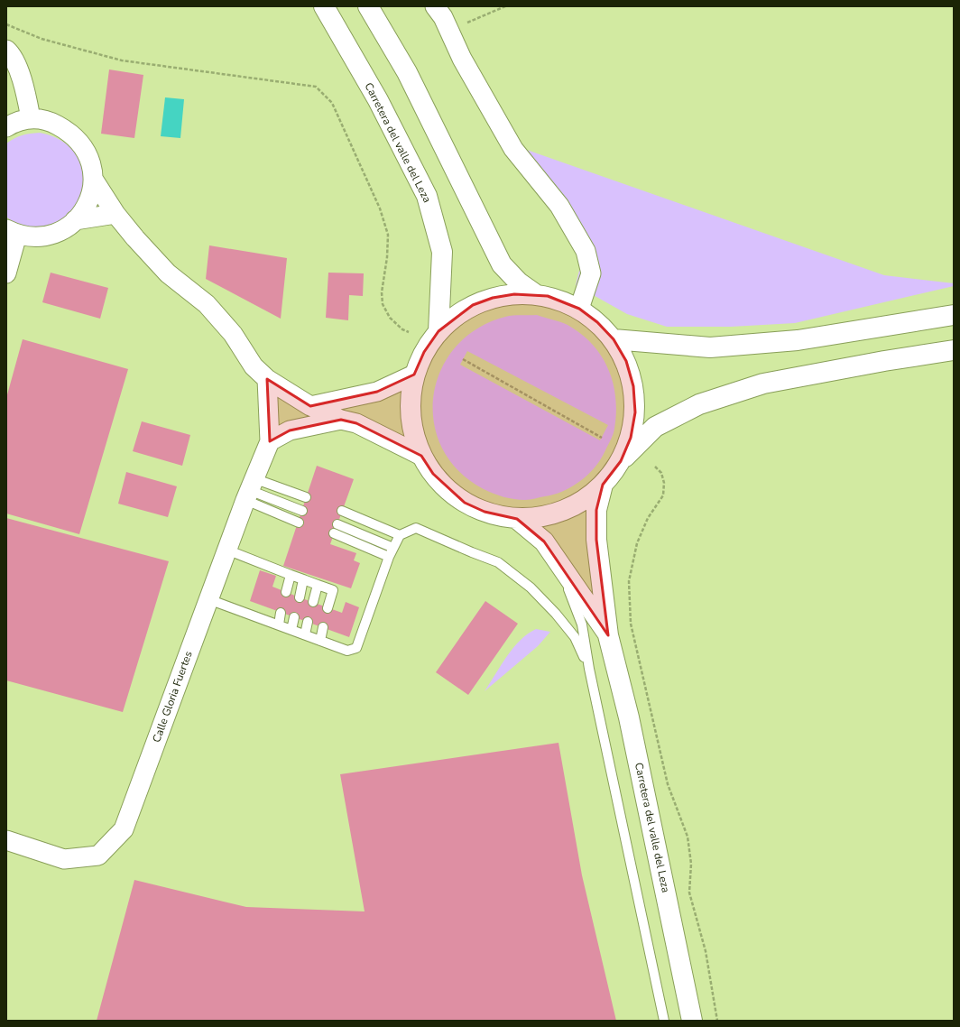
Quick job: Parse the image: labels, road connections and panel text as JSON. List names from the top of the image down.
{
  "streets": {
    "main road": ["Carretera del valle del Leza"],
    "street": ["Calle Gloria Fuertes"]
  }
}
